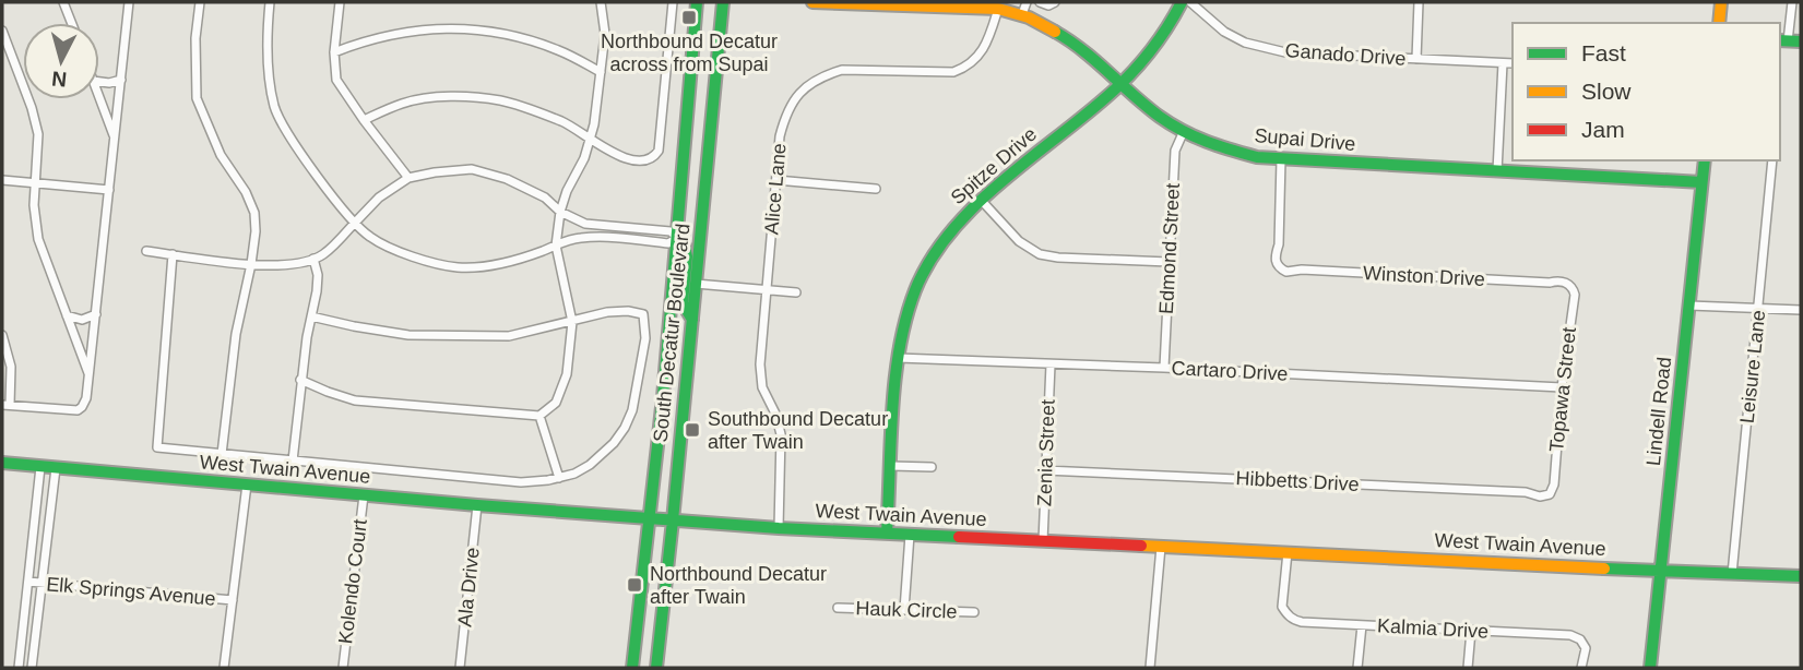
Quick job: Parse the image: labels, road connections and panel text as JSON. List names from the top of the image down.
{
  "streets": {
    "street": [
      "Ganado Drive",
      "Supai Drive",
      "Spitze Drive",
      "Alice Lane",
      "Edmond Street",
      "Winston Drive",
      "South Decatur Boulevard",
      "Leisure Lane",
      "Cartaro Drive",
      "Topawa Street",
      "Lindell Road",
      "Zenia Street",
      "West Twain Avenue",
      "Hibbetts Drive",
      "Kolendo Court",
      "Ala Drive",
      "Elk Springs Avenue",
      "Hauk Circle",
      "Kalmia Drive"
    ]
  },
  "crossings": [
    ["Supai Drive", "Spitze Drive"],
    ["Supai Drive", "Alice Lane"],
    ["Supai Drive", "Edmond Street"],
    ["Supai Drive", "Winston Drive"],
    ["Supai Drive", "Lindell Road"],
    ["Spitze Drive", "Cartaro Drive"],
    ["Spitze Drive", "West Twain Avenue"],
    ["Alice Lane", "West Twain Avenue"],
    ["Edmond Street", "Cartaro Drive"],
    ["Winston Drive", "Topawa Street"],
    ["South Decatur Boulevard", "West Twain Avenue"],
    ["Leisure Lane", "West Twain Avenue"],
    ["Cartaro Drive", "Topawa Street"],
    ["Cartaro Drive", "Zenia Street"],
    ["Topawa Street", "Hibbetts Drive"],
    ["Lindell Road", "West Twain Avenue"],
    ["Zenia Street", "West Twain Avenue"],
    ["Zenia Street", "Hibbetts Drive"],
    ["West Twain Avenue", "Kolendo Court"],
    ["West Twain Avenue", "Ala Drive"],
    ["West Twain Avenue", "Kalmia Drive"]
  ],
  "places": {
    "transit": ["Northbound Decatur across from Supai", "Southbound Decatur after Twain", "Northbound Decatur after Twain"]
  },
  "legend": ["Fast", "Slow", "Jam"],
  "north": "bottom"
}
